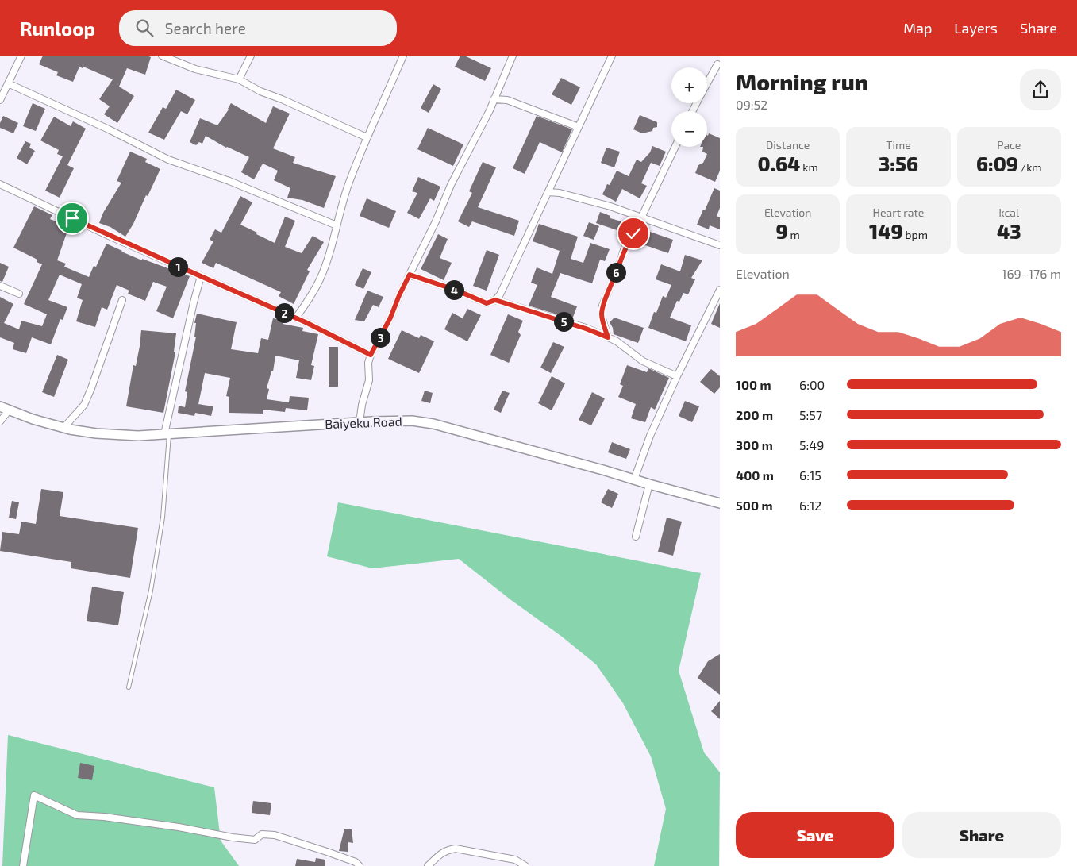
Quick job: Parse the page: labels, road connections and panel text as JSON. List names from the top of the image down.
{
  "streets": {
    "main road": ["Baiyeku Road"]
  },
  "page": {
    "header": "Runloop",
    "search": "Search here",
    "nav": ["Map", "Layers", "Share"],
    "heading": ["Morning run", "09:52"],
    "map_buttons": ["+", "−"],
    "stats": [
      ["Distance", "0.64 km"],
      ["Time", "3:56"],
      ["Pace", "6:09 /km"],
      ["Elevation", "9 m"],
      ["Heart rate", "149 bpm"],
      ["kcal", "43"]
    ],
    "pins": [
      "1",
      "6",
      "4",
      "2",
      "5",
      "3"
    ],
    "chart": ["Elevation", "169–176 m"],
    "list": [
      {
        "name": "100 m",
        "note": "6:00"
      },
      {
        "name": "200 m",
        "note": "5:57"
      },
      {
        "name": "300 m",
        "note": "5:49"
      },
      {
        "name": "400 m",
        "note": "6:15"
      },
      {
        "name": "500 m",
        "note": "6:12"
      }
    ],
    "buttons": ["Save", "Share"]
  }
}
